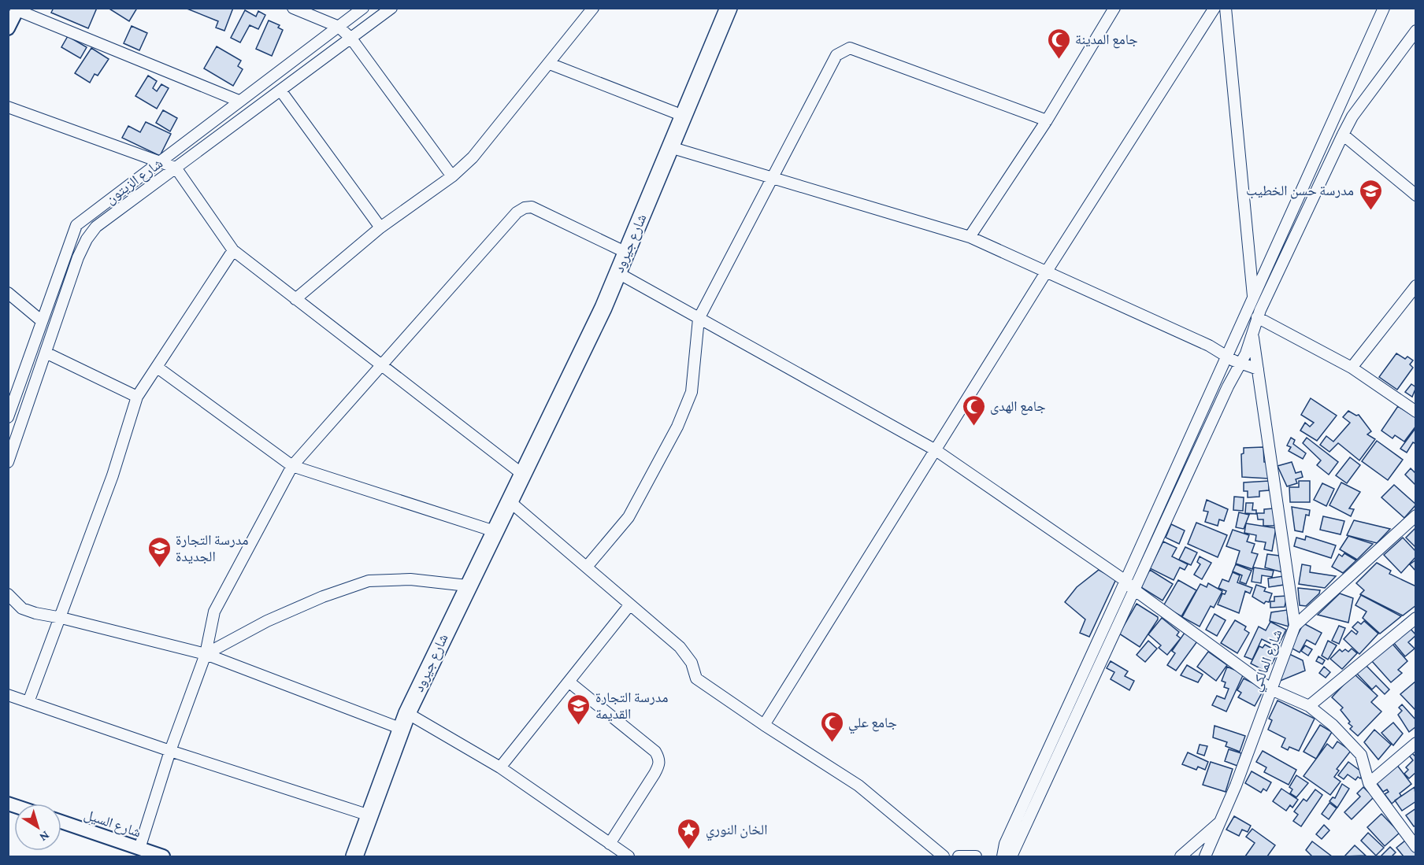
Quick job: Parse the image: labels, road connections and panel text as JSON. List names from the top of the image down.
{
  "streets": {
    "main road": ["شارع جيرود"],
    "street": ["شارع الزيتون", "شارع المالكي", "شارع السيل"]
  },
  "places": {
    "mosque": ["جامع المدينة", "جامع الهدى", "جامع علي"],
    "school or university": ["مدرسة حسن الخطيب", "مدرسة التجارة الجديدة", "مدرسة التجارة القديمة"],
    "place": ["الخان النوري"]
  },
  "north": "bottom right"
}
